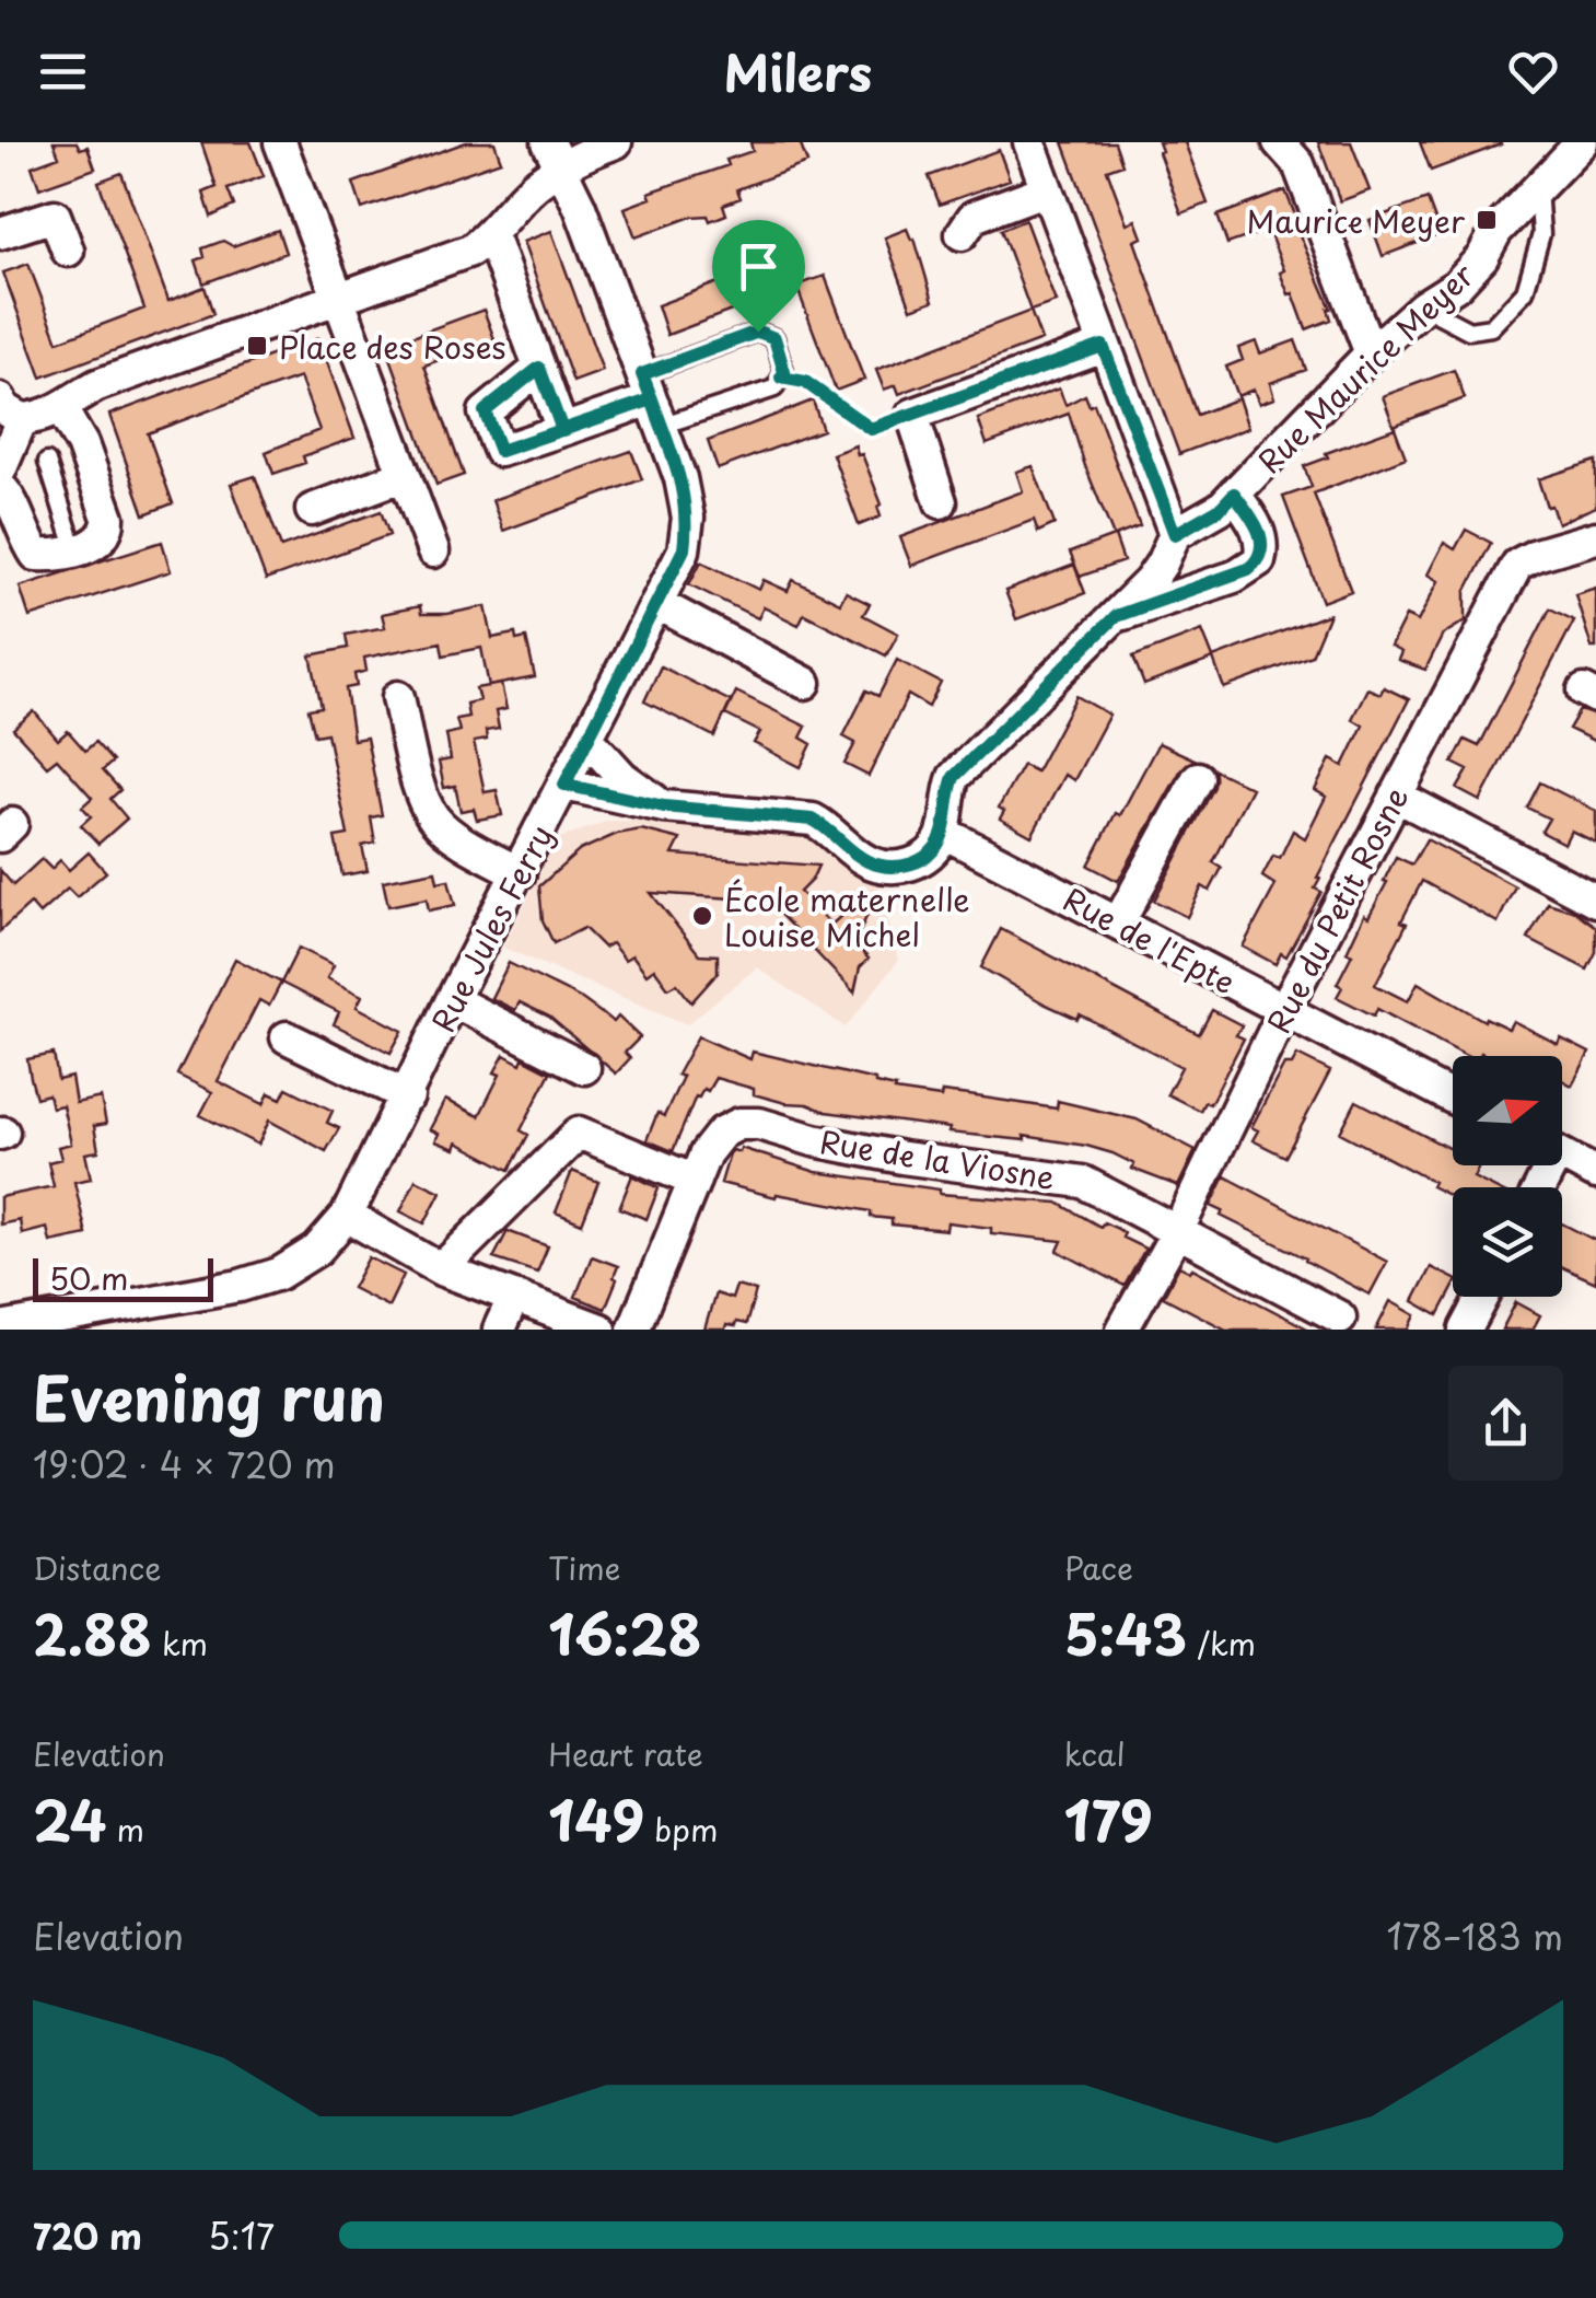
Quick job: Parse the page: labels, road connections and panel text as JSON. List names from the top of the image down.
{
  "streets": {
    "street": [
      "Rue Maurice Meyer",
      "Rue du Petit Rosne",
      "Rue Jules Ferry",
      "Rue de l'Epte",
      "Rue de la Viosne"
    ]
  },
  "crossings": [
    ["Rue Maurice Meyer", "Rue de l'Epte"],
    ["Rue du Petit Rosne", "Rue de l'Epte"],
    ["Rue du Petit Rosne", "Rue de la Viosne"]
  ],
  "places": {
    "transit": ["Maurice Meyer", "Place des Roses"],
    "other": ["École maternelle Louise Michel"]
  },
  "scale_bar": "50 m",
  "north": "right",
  "page": {
    "header": "Milers",
    "scale": "50 m",
    "heading": ["Evening run", "19:02 · 4 × 720 m"],
    "stats": [
      ["Distance", "2.88 km"],
      ["Time", "16:28"],
      ["Pace", "5:43 /km"],
      ["Elevation", "24 m"],
      ["Heart rate", "149 bpm"],
      ["kcal", "179"]
    ],
    "chart": ["Elevation", "178–183 m"],
    "list": [
      {
        "name": "720 m",
        "note": "5:17"
      }
    ]
  }
}
